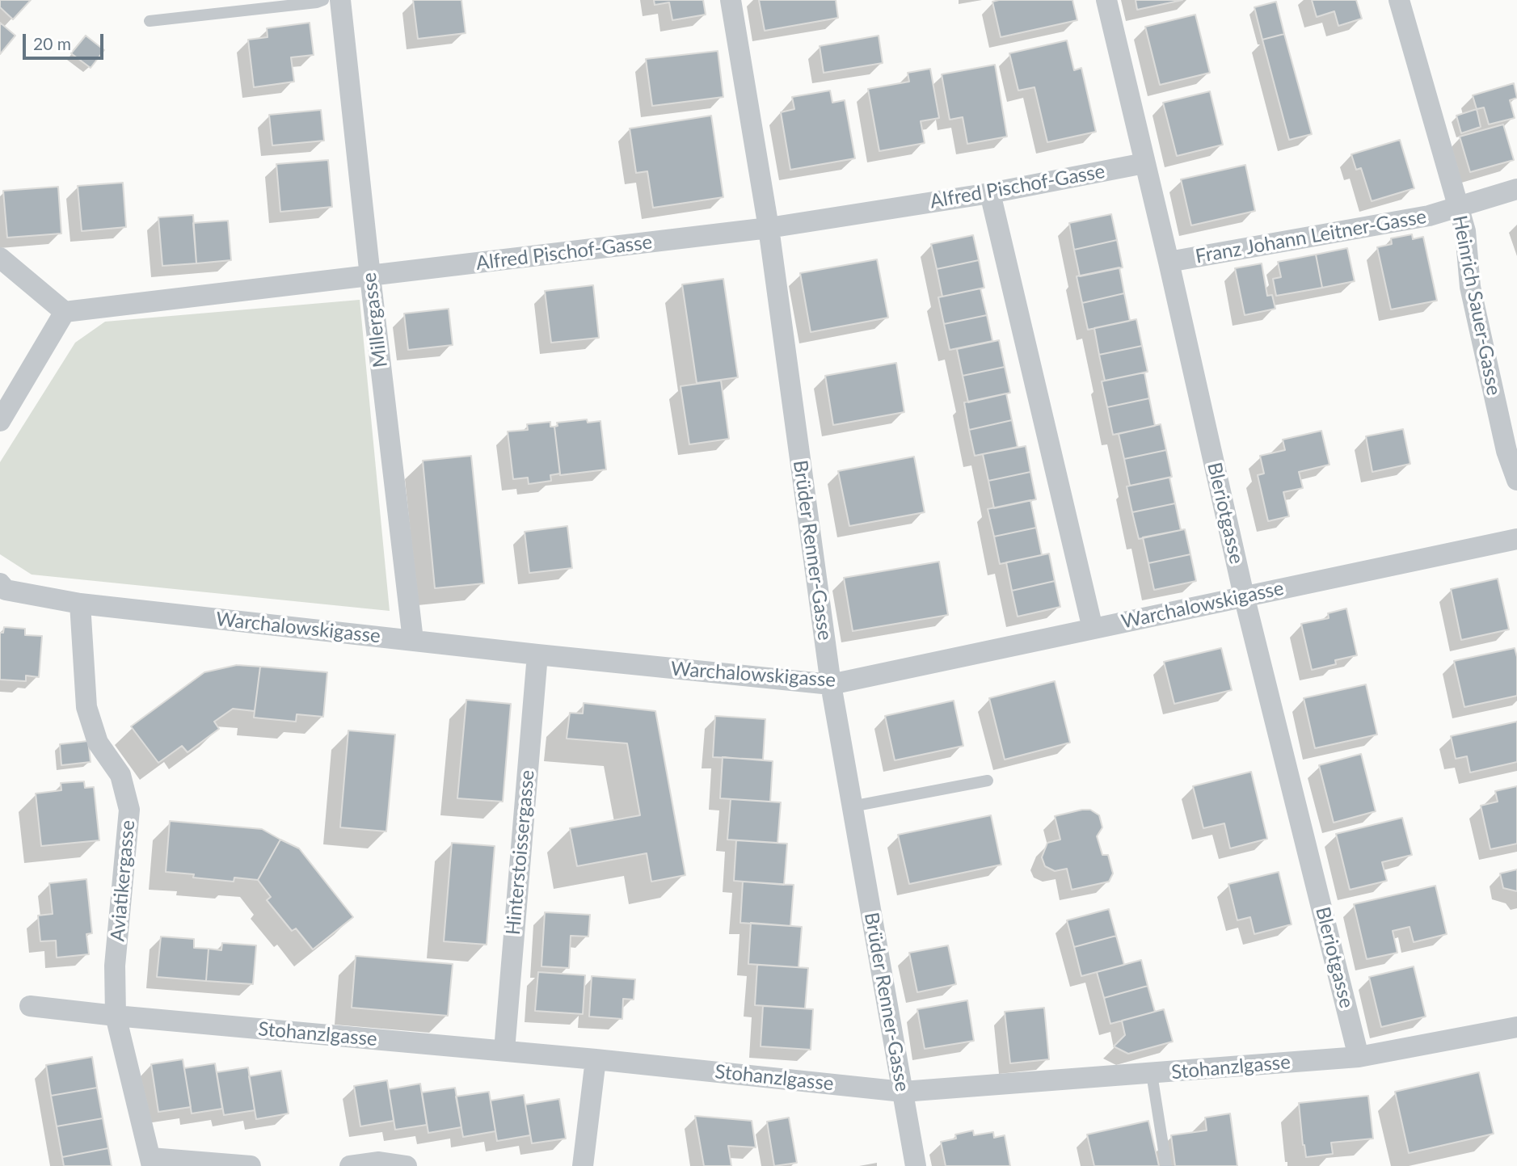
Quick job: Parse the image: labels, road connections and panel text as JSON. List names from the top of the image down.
{
  "streets": {
    "street": [
      "Alfred Pischof-Gasse",
      "Franz Johann Leitner-Gasse",
      "Heinrich Sauer-Gasse",
      "Millergasse",
      "Bleriotgasse",
      "Brüder Renner-Gasse",
      "Warchalowskigasse",
      "Hinterstoissergasse",
      "Aviatikergasse",
      "Stohanzlgasse"
    ]
  },
  "crossings": [
    ["Alfred Pischof-Gasse", "Millergasse"],
    ["Alfred Pischof-Gasse", "Bleriotgasse"],
    ["Alfred Pischof-Gasse", "Brüder Renner-Gasse"],
    ["Franz Johann Leitner-Gasse", "Heinrich Sauer-Gasse"],
    ["Franz Johann Leitner-Gasse", "Bleriotgasse"],
    ["Millergasse", "Warchalowskigasse"],
    ["Bleriotgasse", "Warchalowskigasse"],
    ["Bleriotgasse", "Stohanzlgasse"],
    ["Brüder Renner-Gasse", "Warchalowskigasse"],
    ["Brüder Renner-Gasse", "Stohanzlgasse"],
    ["Warchalowskigasse", "Hinterstoissergasse"],
    ["Warchalowskigasse", "Aviatikergasse"],
    ["Hinterstoissergasse", "Stohanzlgasse"],
    ["Aviatikergasse", "Stohanzlgasse"]
  ],
  "scale_bar": "20 m"
}
